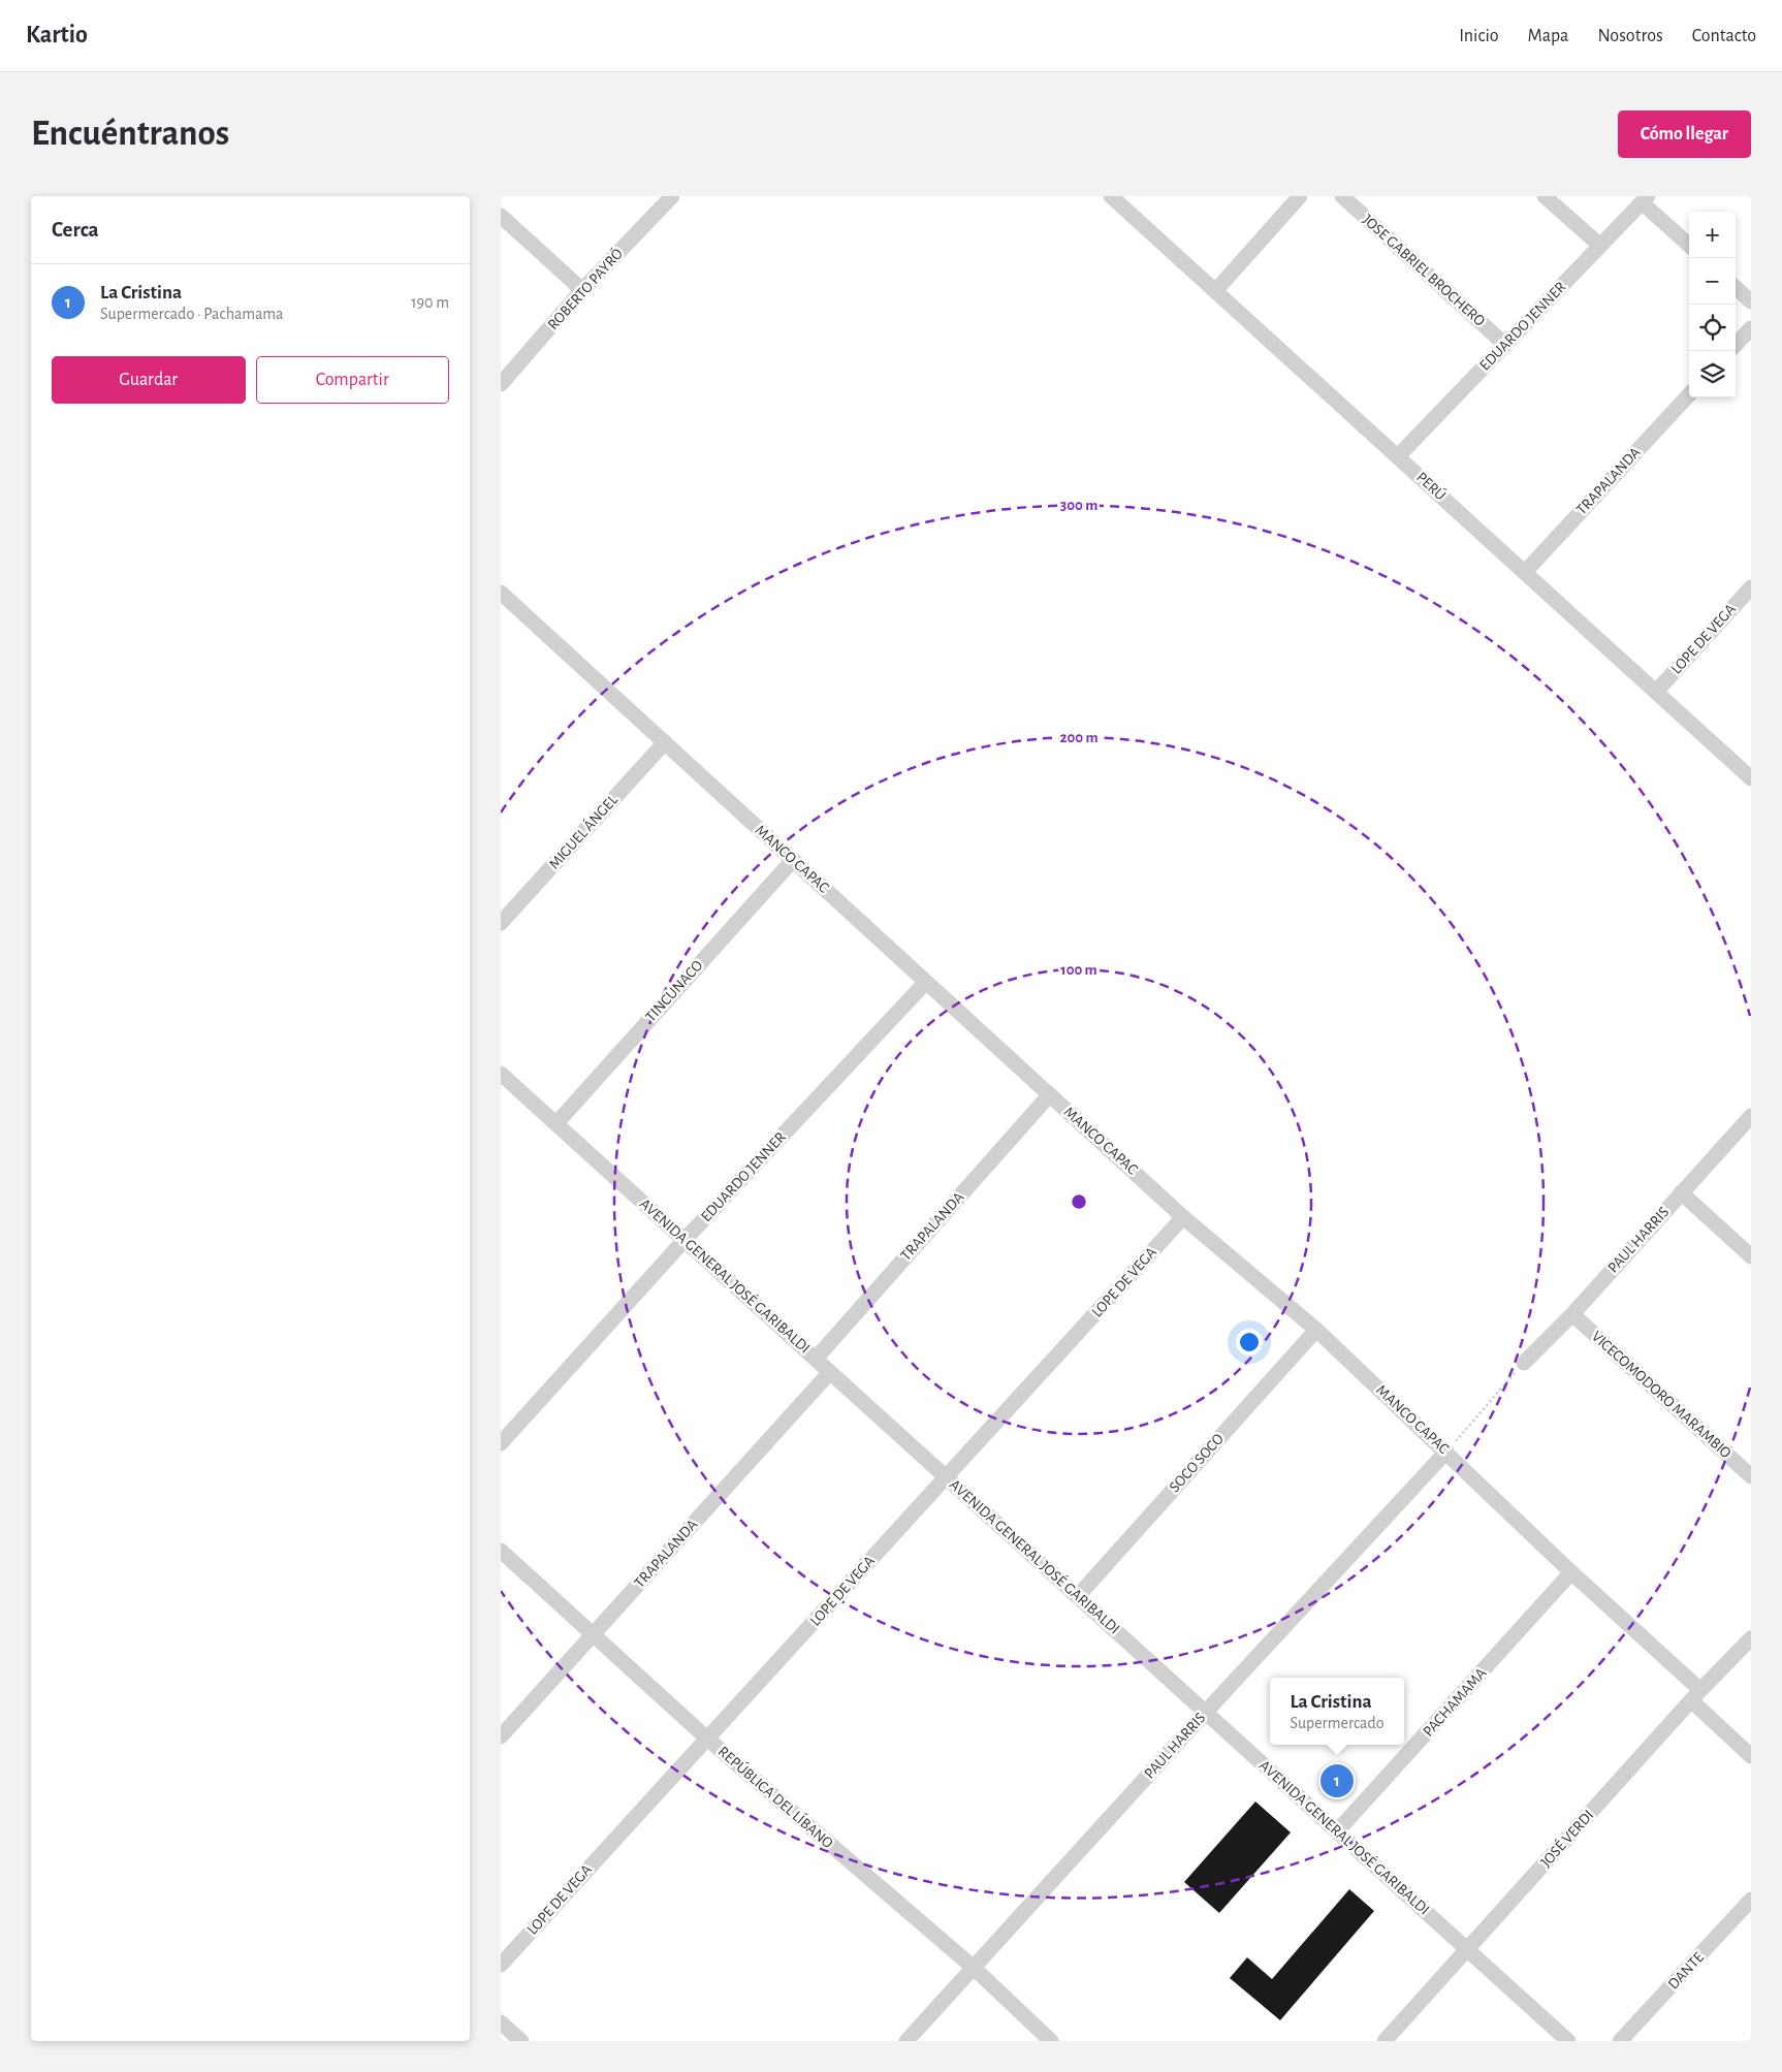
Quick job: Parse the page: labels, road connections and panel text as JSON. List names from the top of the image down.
{
  "streets": {
    "street": [
      "JOSE GABRIEL BROCHERO",
      "ROBERTO PAYRÓ",
      "EDUARDO JENNER",
      "TRAPALANDA",
      "PERÚ",
      "LOPE DE VEGA",
      "MIGUEL ÁNGEL",
      "MANCO CAPAC",
      "TINCUNACO",
      "PAUL HARRIS",
      "AVENIDA GENERAL JOSÉ GARIBALDI",
      "VICECOMODORO MARAMBIO",
      "SOCO SOCO",
      "PACHAMAMA",
      "REPÚBLICA DEL LÍBANO",
      "JOSÉ VERDI",
      "DANTE"
    ]
  },
  "crossings": [
    ["JOSE GABRIEL BROCHERO", "EDUARDO JENNER"],
    ["EDUARDO JENNER", "PERÚ"],
    ["EDUARDO JENNER", "MANCO CAPAC"],
    ["EDUARDO JENNER", "AVENIDA GENERAL JOSÉ GARIBALDI"],
    ["TRAPALANDA", "PERÚ"],
    ["TRAPALANDA", "MANCO CAPAC"],
    ["TRAPALANDA", "AVENIDA GENERAL JOSÉ GARIBALDI"],
    ["TRAPALANDA", "REPÚBLICA DEL LÍBANO"],
    ["PERÚ", "LOPE DE VEGA"],
    ["LOPE DE VEGA", "MANCO CAPAC"],
    ["LOPE DE VEGA", "AVENIDA GENERAL JOSÉ GARIBALDI"],
    ["LOPE DE VEGA", "REPÚBLICA DEL LÍBANO"],
    ["MIGUEL ÁNGEL", "MANCO CAPAC"],
    ["MANCO CAPAC", "TINCUNACO"],
    ["MANCO CAPAC", "PAUL HARRIS"],
    ["MANCO CAPAC", "SOCO SOCO"],
    ["MANCO CAPAC", "PACHAMAMA"],
    ["MANCO CAPAC", "JOSÉ VERDI"],
    ["TINCUNACO", "AVENIDA GENERAL JOSÉ GARIBALDI"],
    ["PAUL HARRIS", "AVENIDA GENERAL JOSÉ GARIBALDI"],
    ["PAUL HARRIS", "VICECOMODORO MARAMBIO"],
    ["PAUL HARRIS", "REPÚBLICA DEL LÍBANO"],
    ["AVENIDA GENERAL JOSÉ GARIBALDI", "SOCO SOCO"],
    ["AVENIDA GENERAL JOSÉ GARIBALDI", "PACHAMAMA"],
    ["AVENIDA GENERAL JOSÉ GARIBALDI", "JOSÉ VERDI"]
  ],
  "page": {
    "header": "Kartio",
    "nav": [
      "Inicio",
      "Mapa",
      "Nosotros",
      "Contacto"
    ],
    "buttons": [
      "Cómo llegar",
      ["Guardar", "Compartir"]
    ],
    "title": "Encuéntranos",
    "heading": "Cerca",
    "map_buttons": ["+", "−"],
    "list": [
      {
        "mark": "1",
        "name": "La Cristina",
        "note": "Supermercado · Pachamama",
        "value": "190 m"
      }
    ],
    "popup": ["La Cristina", "Supermercado"],
    "pins": "1"
  },
  "rings": ["300 m", "200 m", "100 m"]
}
